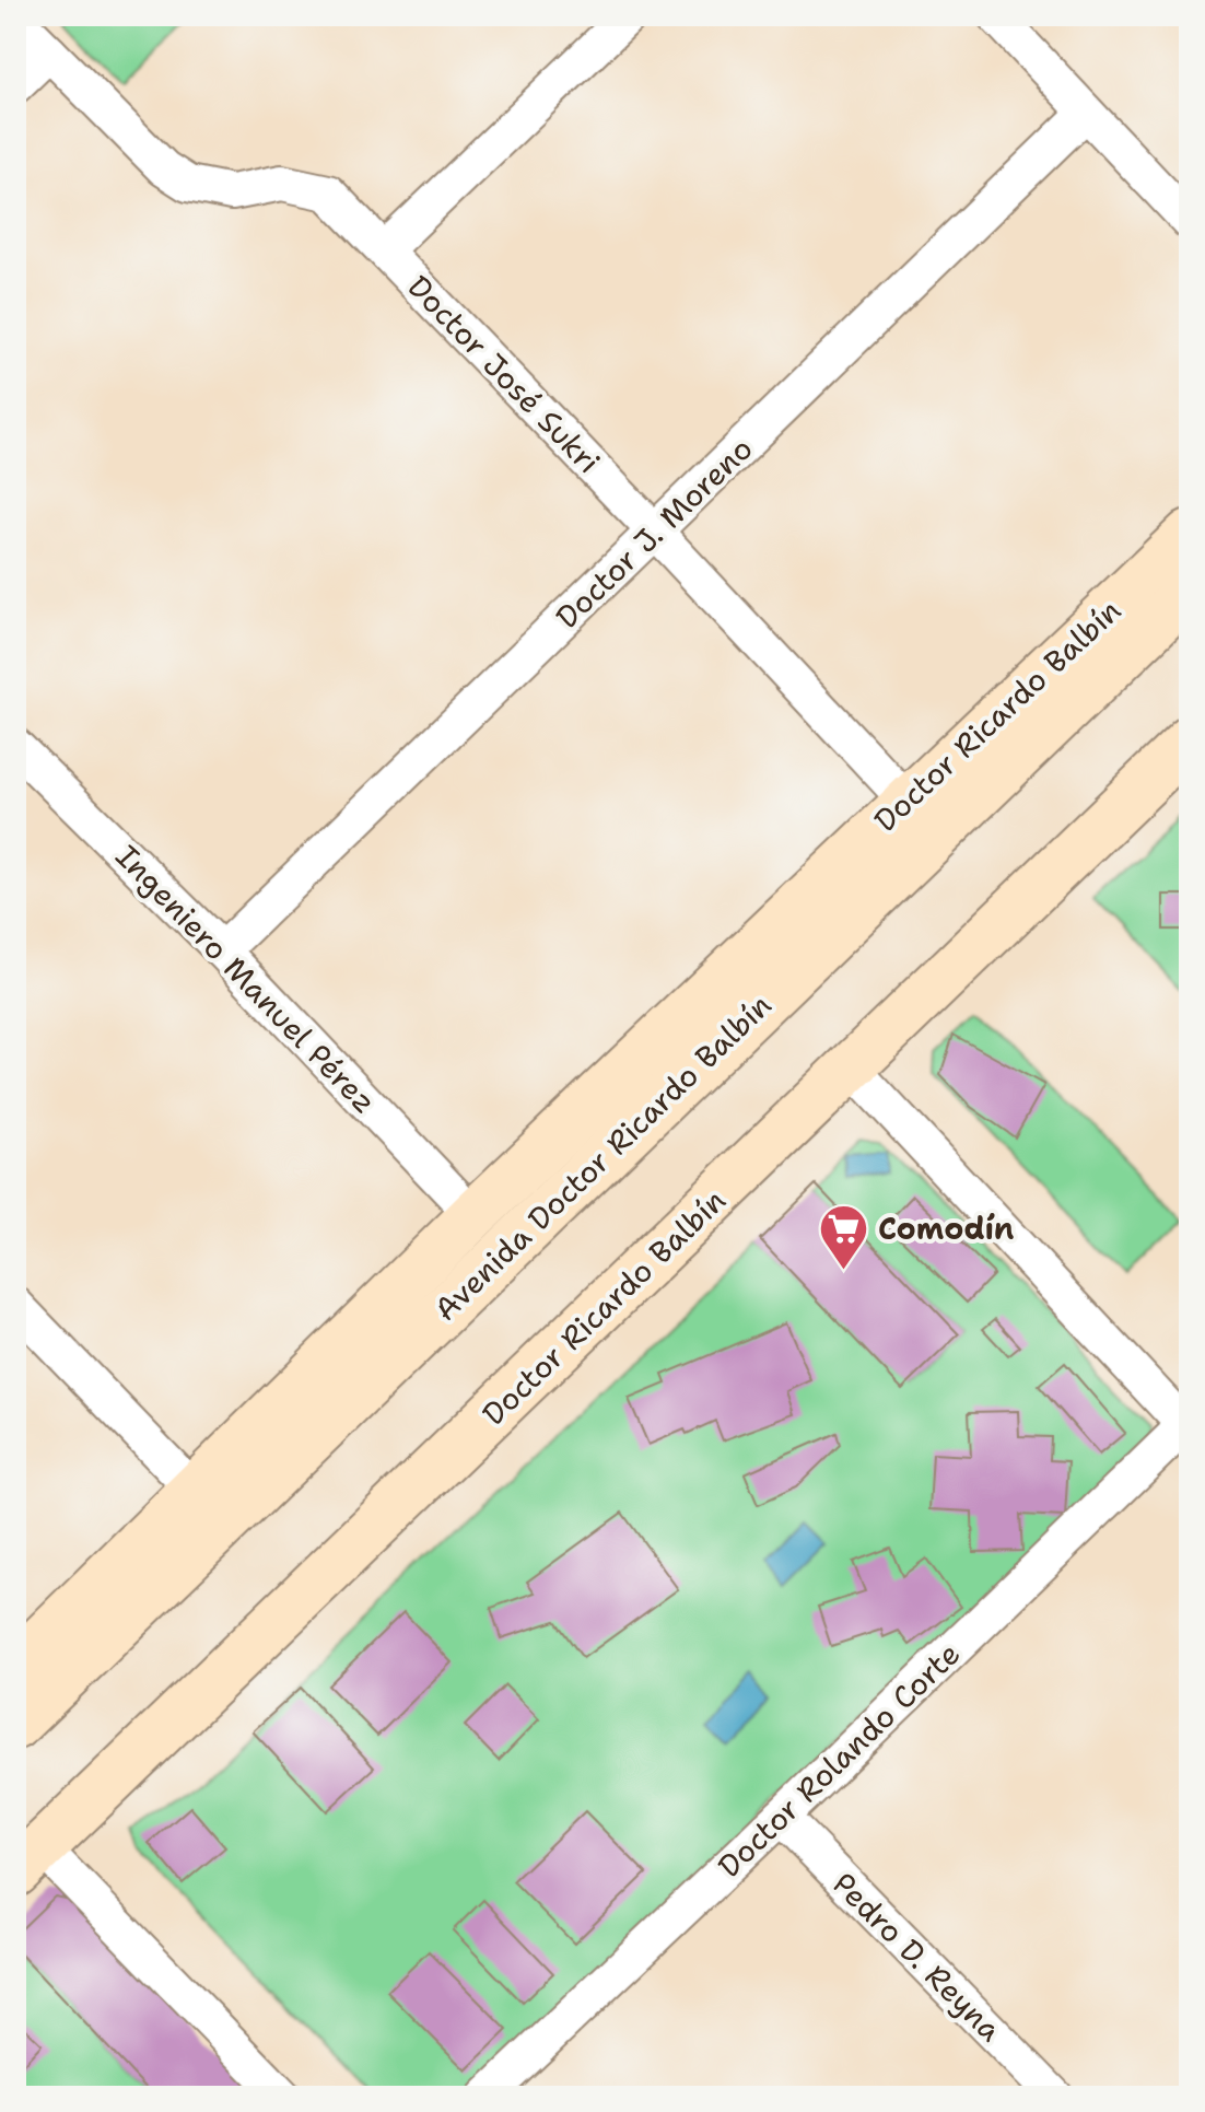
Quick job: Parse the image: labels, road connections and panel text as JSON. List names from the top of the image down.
{
  "streets": {
    "main road": ["Doctor Ricardo Balbín", "Avenida Doctor Ricardo Balbín"],
    "street": [
      "Doctor José Sukri",
      "Doctor J. Moreno",
      "Ingeniero Manuel Pérez",
      "Doctor Rolando Corte",
      "Pedro D. Reyna"
    ]
  },
  "crossings": [
    ["Doctor José Sukri", "Doctor J. Moreno"],
    ["Doctor José Sukri", "Doctor Ricardo Balbín"],
    ["Doctor J. Moreno", "Ingeniero Manuel Pérez"],
    ["Doctor Ricardo Balbín", "Ingeniero Manuel Pérez"],
    ["Doctor Rolando Corte", "Pedro D. Reyna"]
  ],
  "places": {
    "supermarket": ["Comodín"]
  }
}
